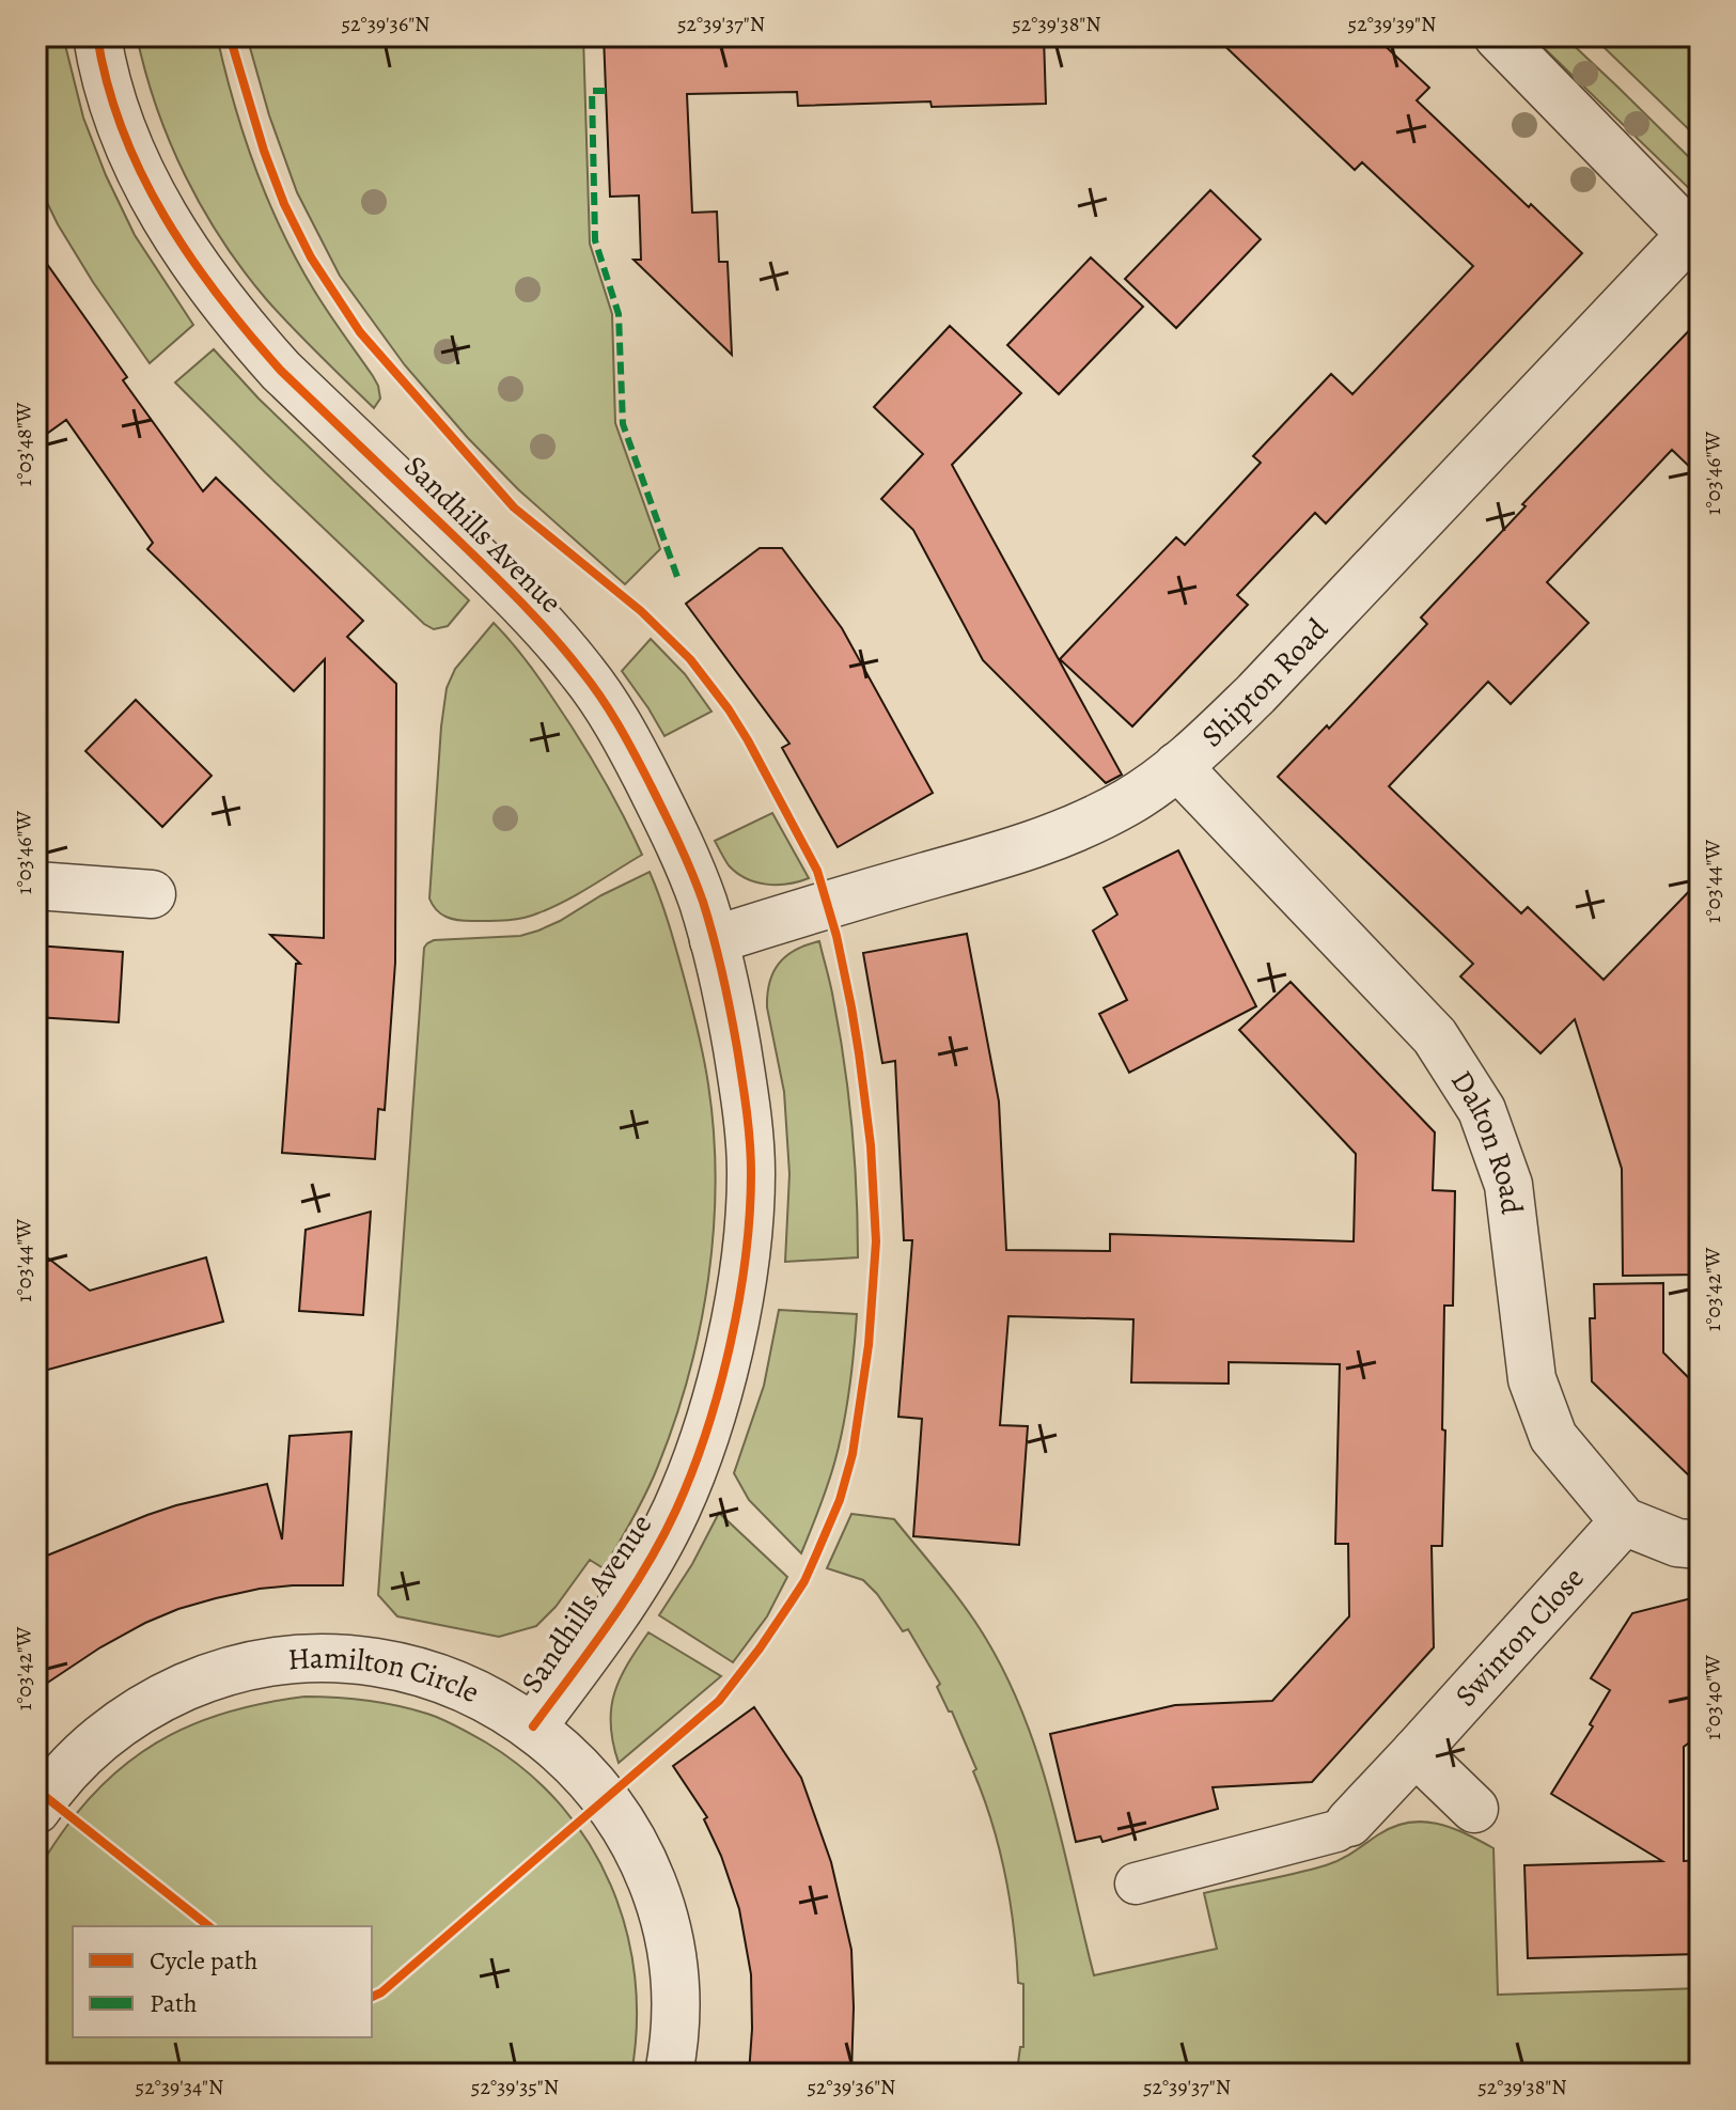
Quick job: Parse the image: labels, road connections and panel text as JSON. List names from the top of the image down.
{
  "streets": {
    "street": [
      "Sandhills Avenue",
      "Shipton Road",
      "Dalton Road",
      "Swinton Close",
      "Hamilton Circle"
    ]
  },
  "crossings": [
    ["Sandhills Avenue", "Shipton Road"],
    ["Sandhills Avenue", "Hamilton Circle"],
    ["Shipton Road", "Dalton Road"],
    ["Dalton Road", "Swinton Close"]
  ],
  "legend": ["Cycle path", "Path"],
  "coordinates": [
    "52°39'36\"N",
    "52°39'37\"N",
    "52°39'38\"N",
    "52°39'39\"N",
    "1°03'48\"W",
    "1°03'46\"W",
    "1°03'44\"W",
    "1°03'42\"W",
    "1°03'40\"W",
    "52°39'34\"N",
    "52°39'35\"N"
  ]
}
